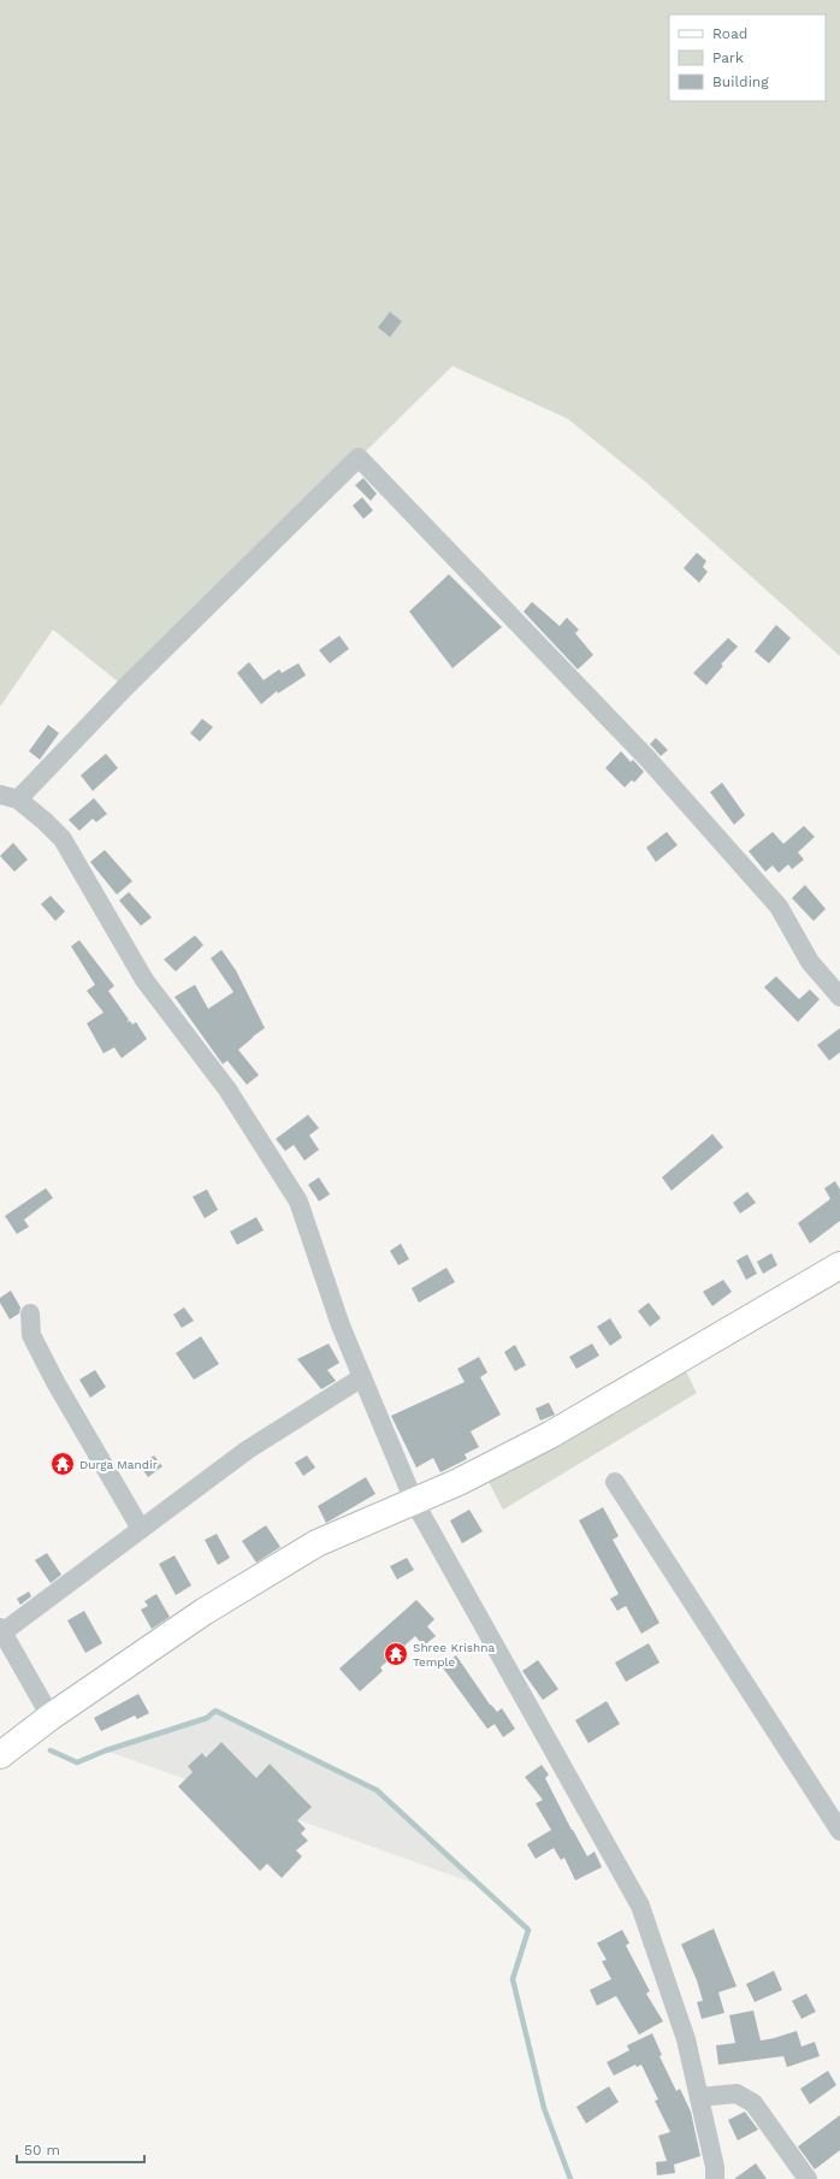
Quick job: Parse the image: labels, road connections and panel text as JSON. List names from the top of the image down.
{
  "places": {
    "temple": ["Durga Mandir", "Shree Krishna Temple"]
  },
  "legend": ["Road", "Park", "Building"],
  "scale_bar": "50 m"
}
